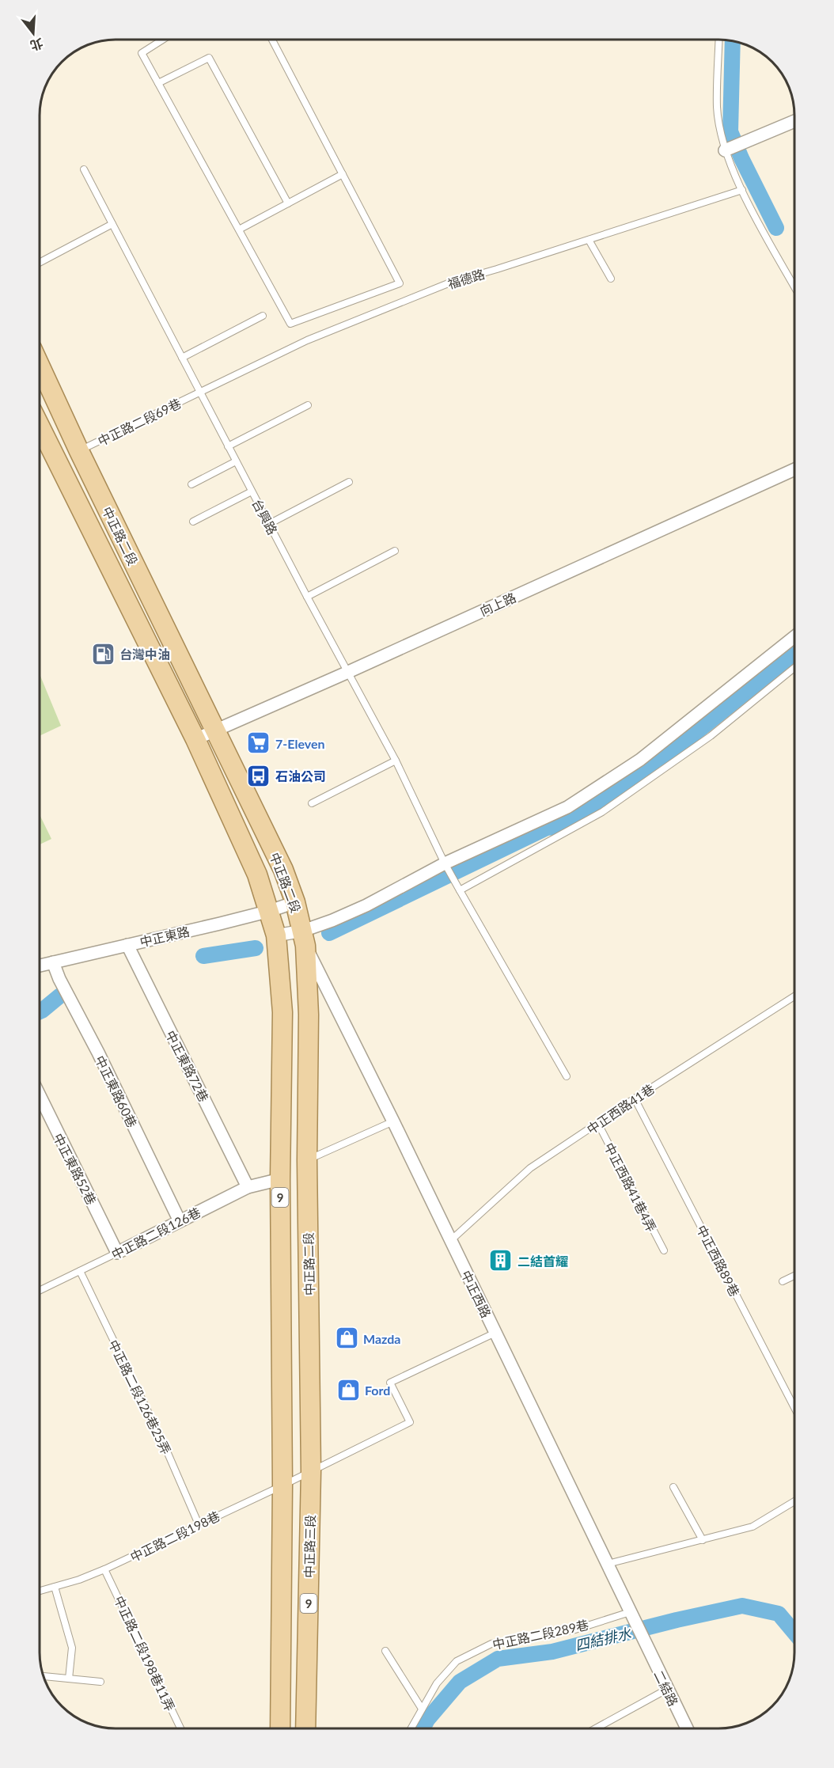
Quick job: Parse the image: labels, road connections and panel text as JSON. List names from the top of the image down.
{
  "streets": {
    "main road": ["中正路二段", "9", "中正路三段"],
    "street": [
      "向上路",
      "中正東路",
      "中正東路72巷",
      "中正東路60巷",
      "中正東路52巷",
      "中正路二段126巷",
      "中正西路",
      "二結路"
    ],
    "lane": [
      "福德路",
      "中正路二段69巷",
      "台興路",
      "中正西路41巷",
      "中正西路41巷4弄",
      "中正西路89巷",
      "中正路二段126巷25弄",
      "中正路二段198巷",
      "中正路二段289巷",
      "中正路二段198巷11弄"
    ]
  },
  "crossings": [
    ["福德路", "中正路二段69巷"],
    ["福德路", "台興路"],
    ["中正路二段69巷", "台興路"],
    ["中正路二段69巷", "中正路二段"],
    ["台興路", "向上路"],
    ["中正路二段", "向上路"],
    ["中正路二段", "中正東路"],
    ["中正路二段", "9"],
    ["中正路二段", "中正路二段126巷"],
    ["中正路二段", "中正西路"],
    ["中正路二段", "中正路二段198巷"],
    ["中正路二段", "中正路三段"],
    ["中正東路", "中正東路72巷"],
    ["中正東路", "中正東路60巷"],
    ["中正東路72巷", "中正路二段126巷"],
    ["中正東路60巷", "中正路二段126巷"],
    ["中正西路41巷", "中正西路41巷4弄"],
    ["中正西路41巷", "中正西路89巷"],
    ["中正西路41巷", "中正西路"],
    ["中正東路52巷", "中正路二段126巷"],
    ["9", "中正路二段198巷"],
    ["中正路二段126巷", "中正路二段126巷25弄"],
    ["中正西路", "中正路二段198巷"],
    ["中正西路", "中正路二段289巷"],
    ["中正西路", "二結路"],
    ["中正路二段126巷25弄", "中正路二段198巷"],
    ["中正路二段198巷", "中正路三段"],
    ["中正路二段198巷", "中正路二段198巷11弄"]
  ],
  "water": ["四結排水"],
  "places": {
    "fuel station": ["台灣中油"],
    "supermarket": ["7-Eleven"],
    "bus stop": ["石油公司"],
    "building": ["二結首耀"],
    "shop": ["Mazda", "Ford"]
  },
  "north": "bottom"
}
